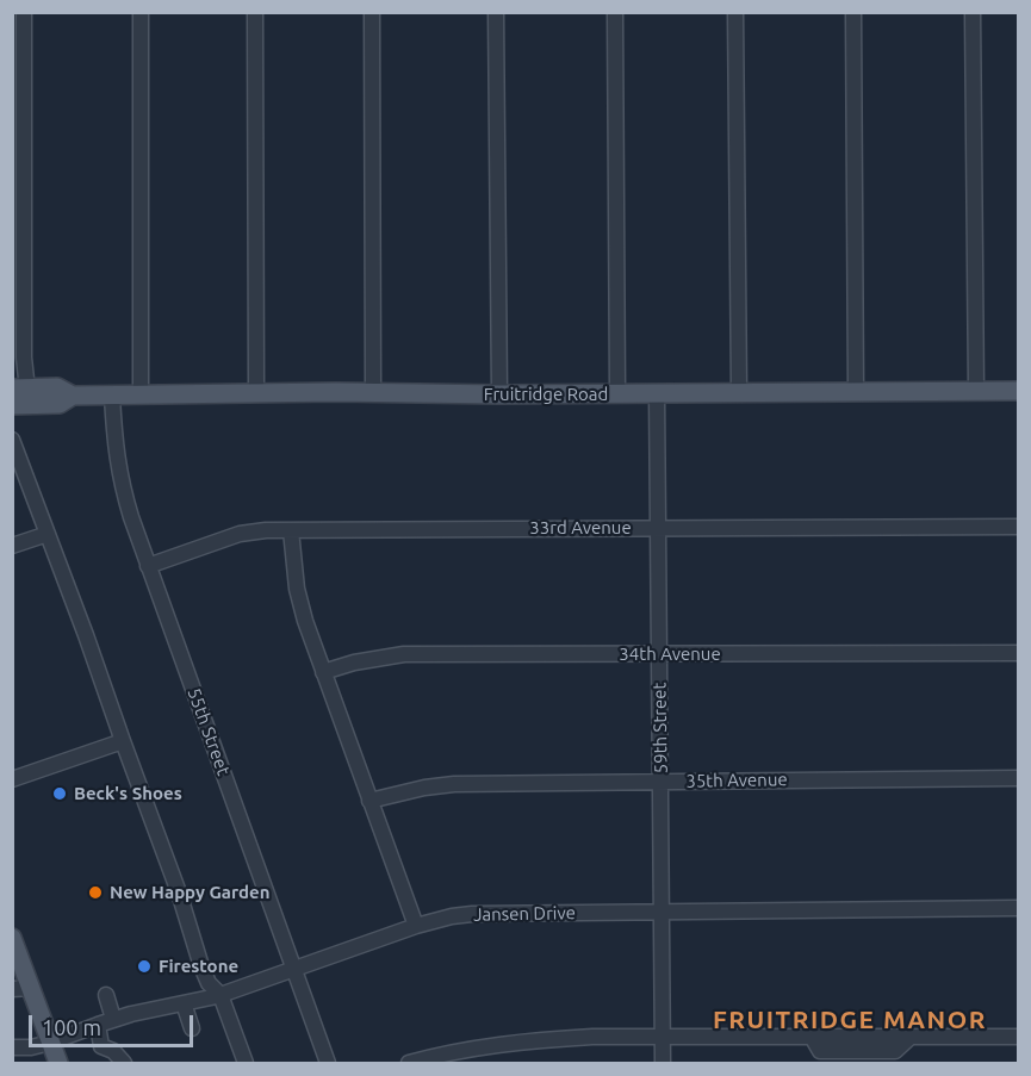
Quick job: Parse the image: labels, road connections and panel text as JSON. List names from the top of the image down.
{
  "streets": {
    "main road": ["Fruitridge Road"],
    "street": [
      "33rd Avenue",
      "34th Avenue",
      "59th Street",
      "55th Street",
      "35th Avenue",
      "Jansen Drive"
    ]
  },
  "crossings": [
    ["Fruitridge Road", "59th Street"],
    ["Fruitridge Road", "55th Street"],
    ["33rd Avenue", "59th Street"],
    ["33rd Avenue", "55th Street"],
    ["34th Avenue", "59th Street"],
    ["59th Street", "35th Avenue"],
    ["59th Street", "Jansen Drive"],
    ["55th Street", "Jansen Drive"]
  ],
  "districts": ["FRUITRIDGE MANOR"],
  "places": ["Beck's Shoes", "New Happy Garden", "Firestone"],
  "scale_bar": "100 m"
}
